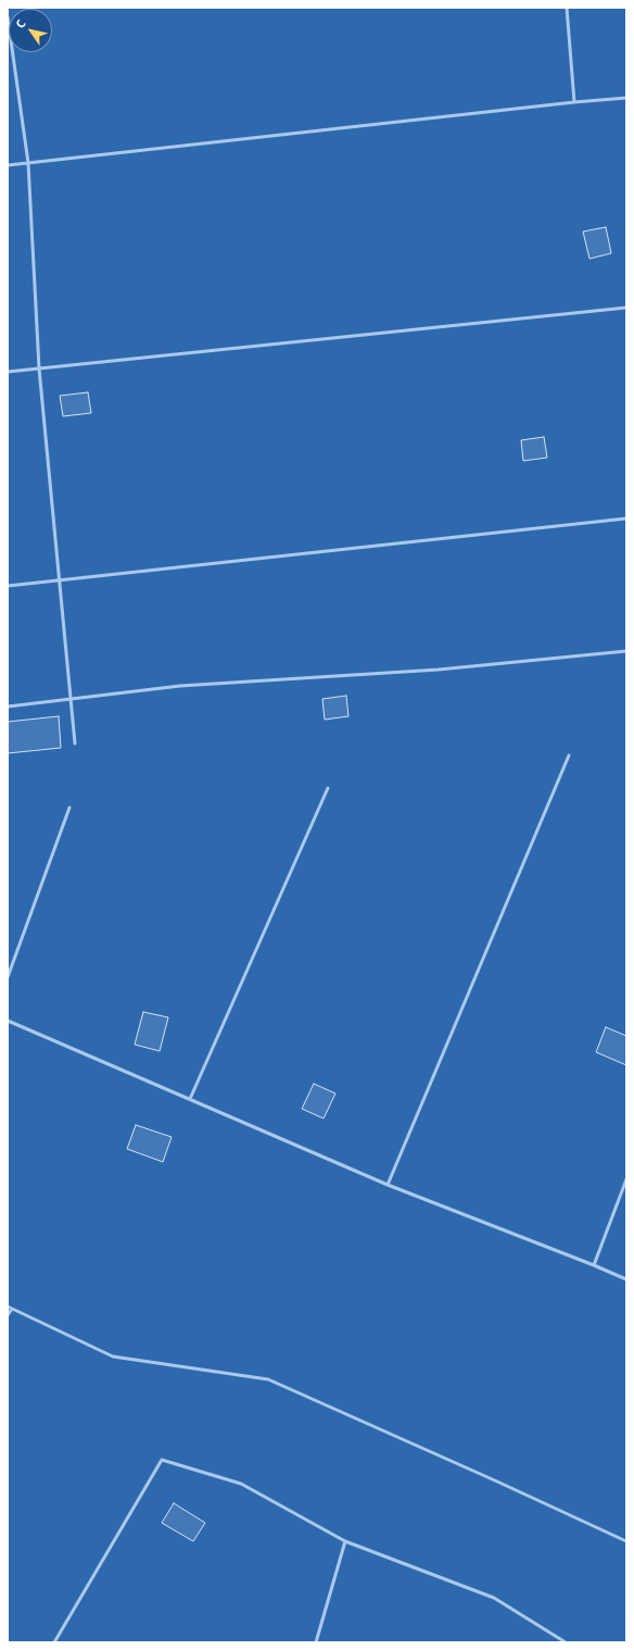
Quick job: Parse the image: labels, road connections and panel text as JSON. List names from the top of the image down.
{
  "north": "top left"
}
